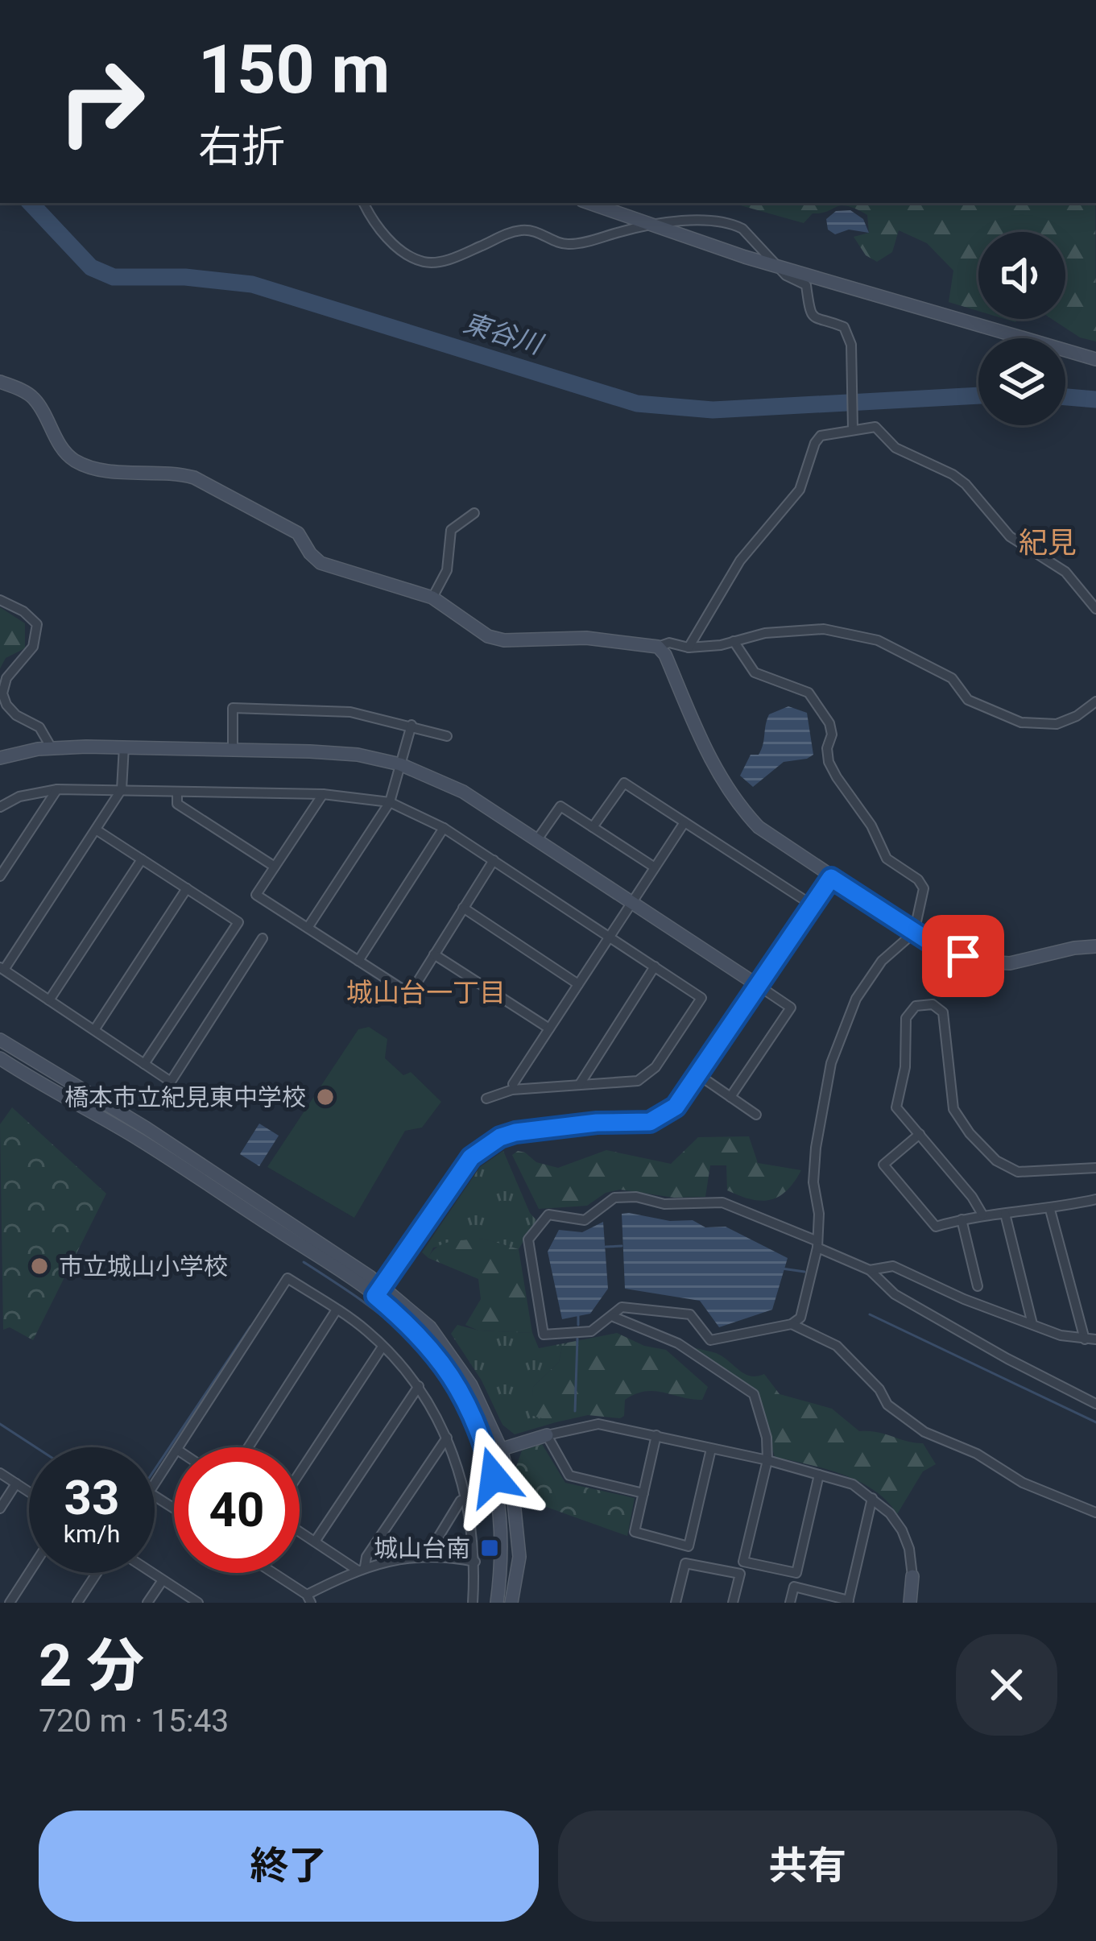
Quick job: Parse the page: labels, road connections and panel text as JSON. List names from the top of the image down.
{
  "districts": ["紀見", "城山台一丁目"],
  "water": ["東谷川"],
  "places": {
    "other": ["橋本市立紀見東中学校", "市立城山小学校"],
    "transit": ["城山台南"]
  },
  "page": {
    "turn": ["150 m", "右折"],
    "speed": "33 km/h",
    "limit": "40",
    "heading": ["2 分", "720 m · 15:43"],
    "buttons": ["終了", "共有"]
  }
}
